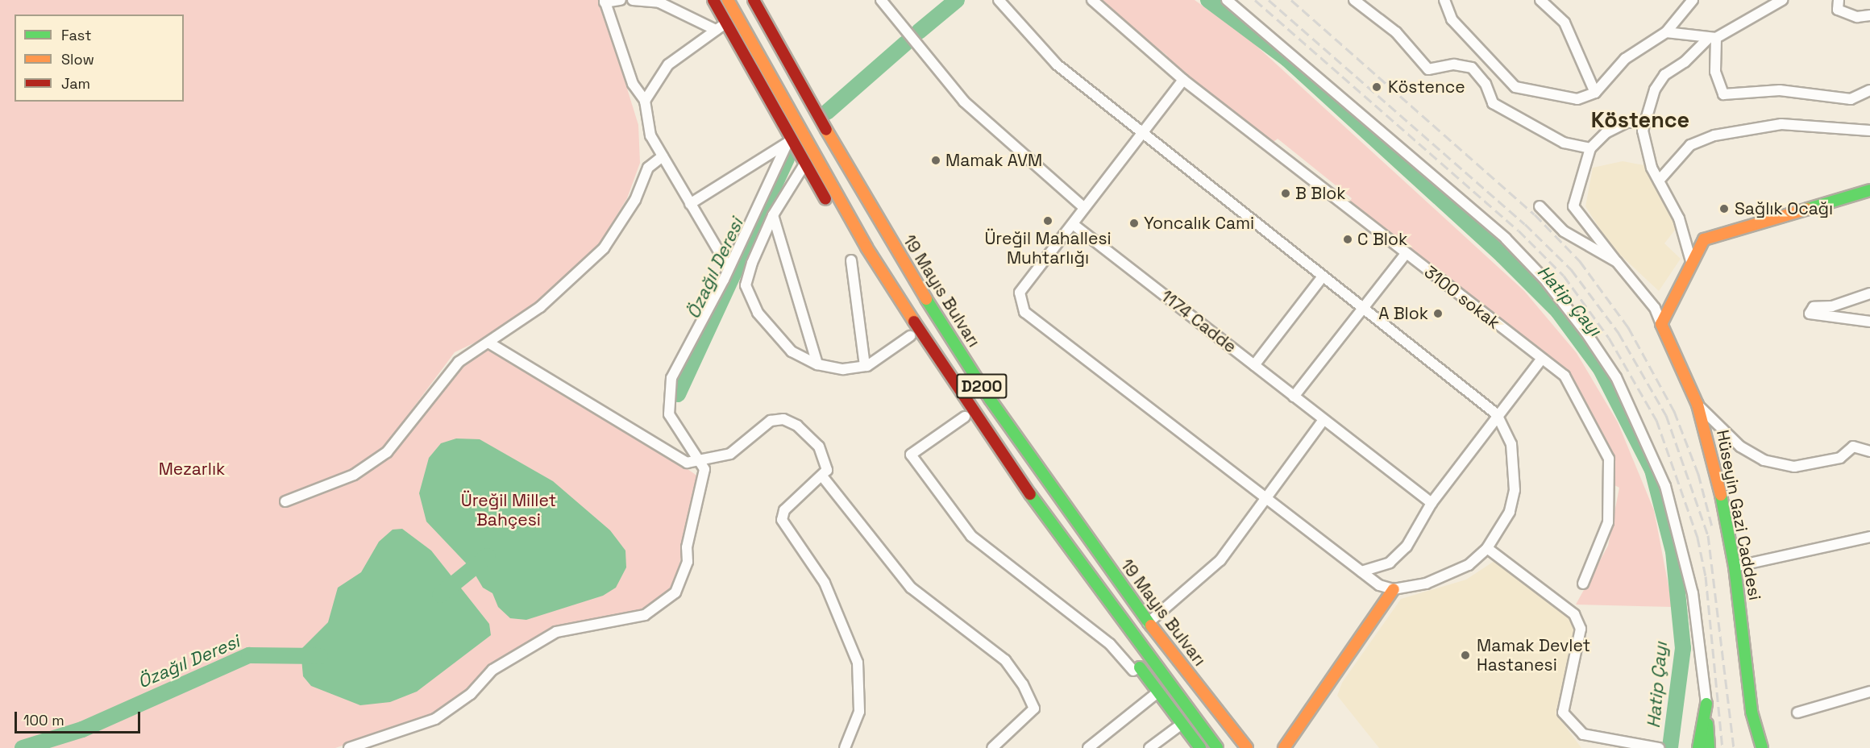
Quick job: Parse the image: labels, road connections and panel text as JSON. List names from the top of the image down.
{
  "streets": {
    "main road": ["19 Mayıs Bulvarı", "D200", "Hüseyin Gazi Caddesi"],
    "street": ["3100 sokak", "1174 Cadde"]
  },
  "districts": ["Köstence"],
  "water": ["Özağıl Deresi", "Hatip Çayı"],
  "parks": ["Mezarlık", "Üreğil Millet Bahçesi"],
  "places": [
    "Köstence",
    "Mamak AVM",
    "B Blok",
    "Sağlık Ocağı",
    "Üreğil Mahallesi Muhtarlığı",
    "Yoncalık Cami",
    "C Blok",
    "A Blok",
    "Mamak Devlet Hastanesi"
  ],
  "legend": ["Fast", "Slow", "Jam"],
  "scale_bar": "100 m"
}
